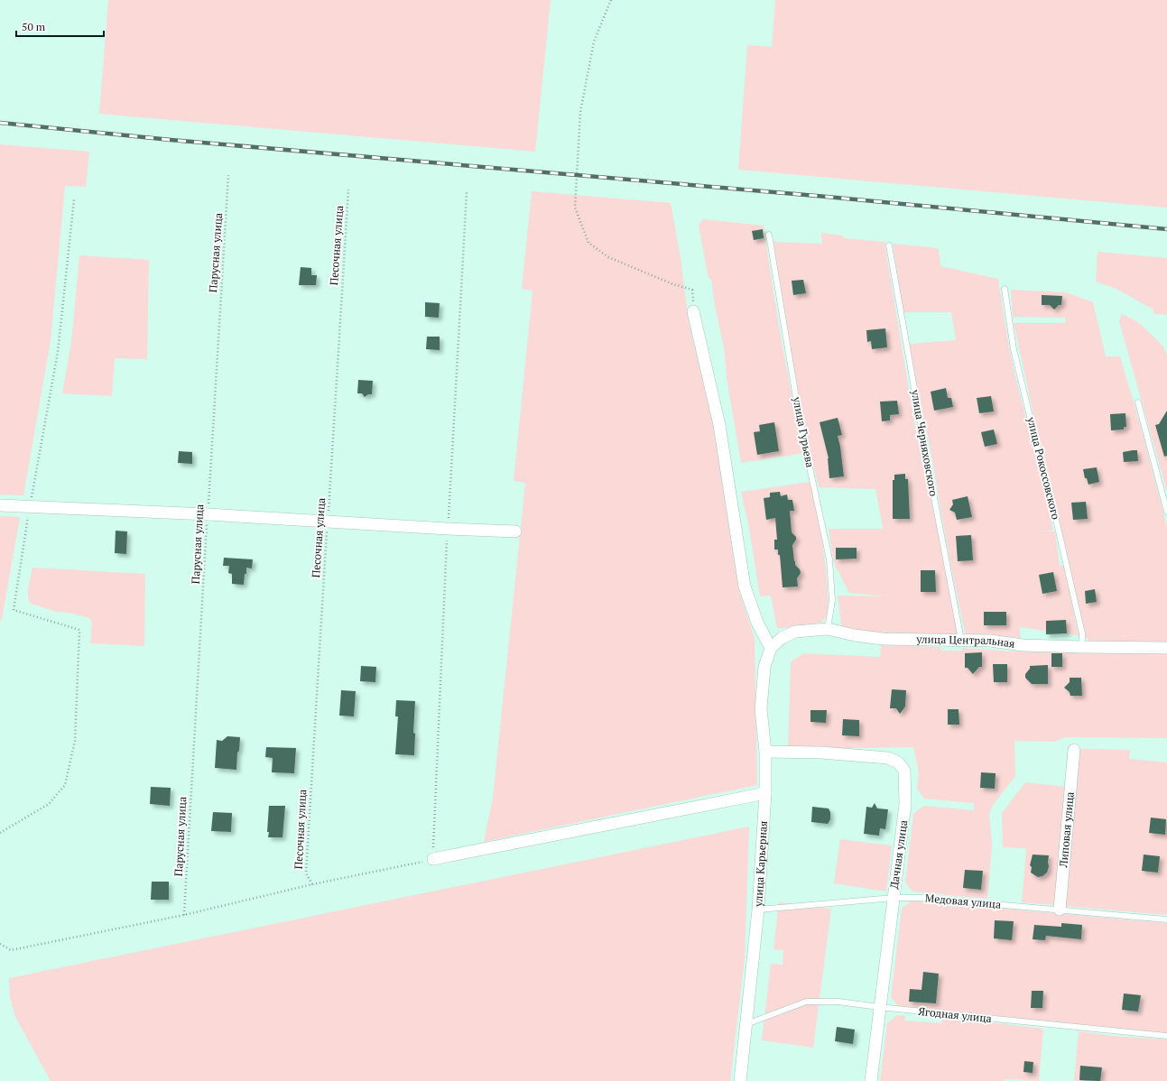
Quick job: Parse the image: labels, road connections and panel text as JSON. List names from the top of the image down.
{
  "streets": {
    "street": [
      "улица Центральная",
      "Липовая улица",
      "Дачная улица",
      "улица Карьерная"
    ],
    "lane": [
      "улица Гурьева",
      "улица Черняховского",
      "улица Рокоссовского",
      "Медовая улица",
      "Ягодная улица"
    ],
    "path": ["Песочная улица", "Парусная улица"]
  },
  "crossings": [
    ["улица Гурьева", "улица Центральная"],
    ["улица Черняховского", "улица Центральная"],
    ["улица Рокоссовского", "улица Центральная"],
    ["улица Центральная", "улица Карьерная"],
    ["Липовая улица", "Медовая улица"],
    ["Дачная улица", "улица Карьерная"],
    ["Дачная улица", "Медовая улица"],
    ["Дачная улица", "Ягодная улица"],
    ["улица Карьерная", "Медовая улица"],
    ["улица Карьерная", "Ягодная улица"]
  ],
  "scale_bar": "50 m"
}
